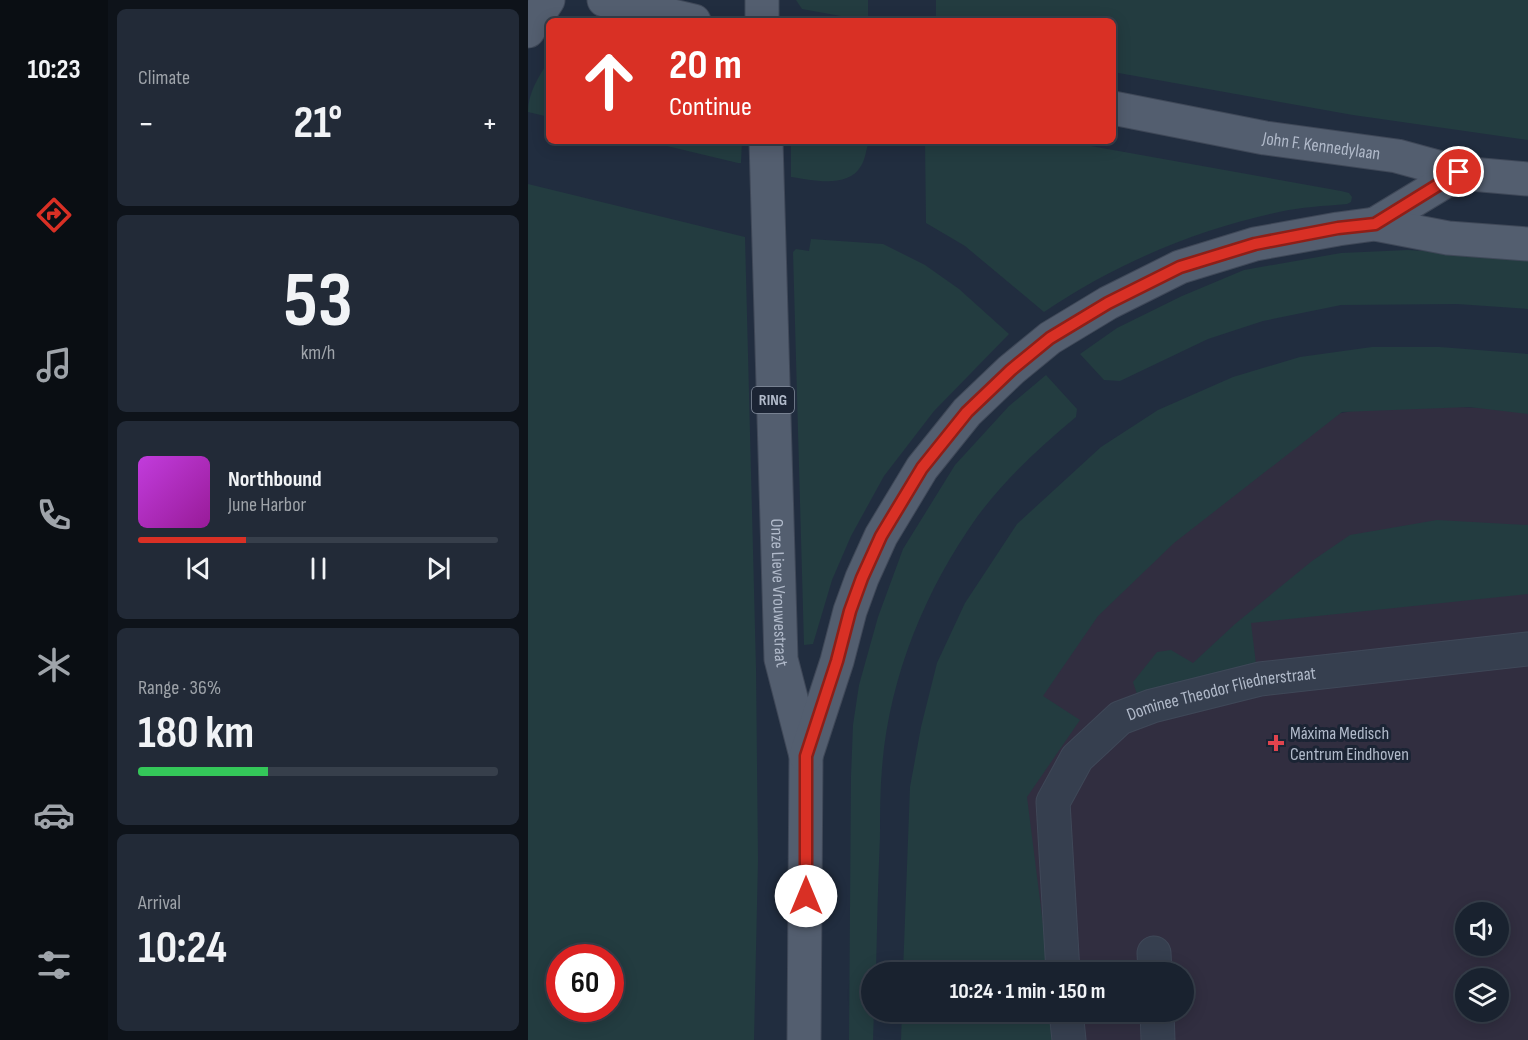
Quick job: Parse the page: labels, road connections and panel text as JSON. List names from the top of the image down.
{
  "streets": {
    "main road": ["John F. Kennedylaan", "RING", "Onze Lieve Vrouwestraat"],
    "lane": ["Dominee Theodor Fliednerstraat"]
  },
  "places": {
    "health": ["Máxima Medisch Centrum Eindhoven"]
  },
  "page": {
    "tabs": "10:23",
    "tile": [
      "Climate",
      ["53", "km/h"],
      ["Range · 36%", "180 km"],
      ["Arrival", "10:24"]
    ],
    "turn": ["20 m", "Continue"],
    "heat": ["−", "21°", "+"],
    "song": ["Northbound", "June Harbor"],
    "limit": "60",
    "trip": "10:24 · 1 min · 150 m"
  }
}
